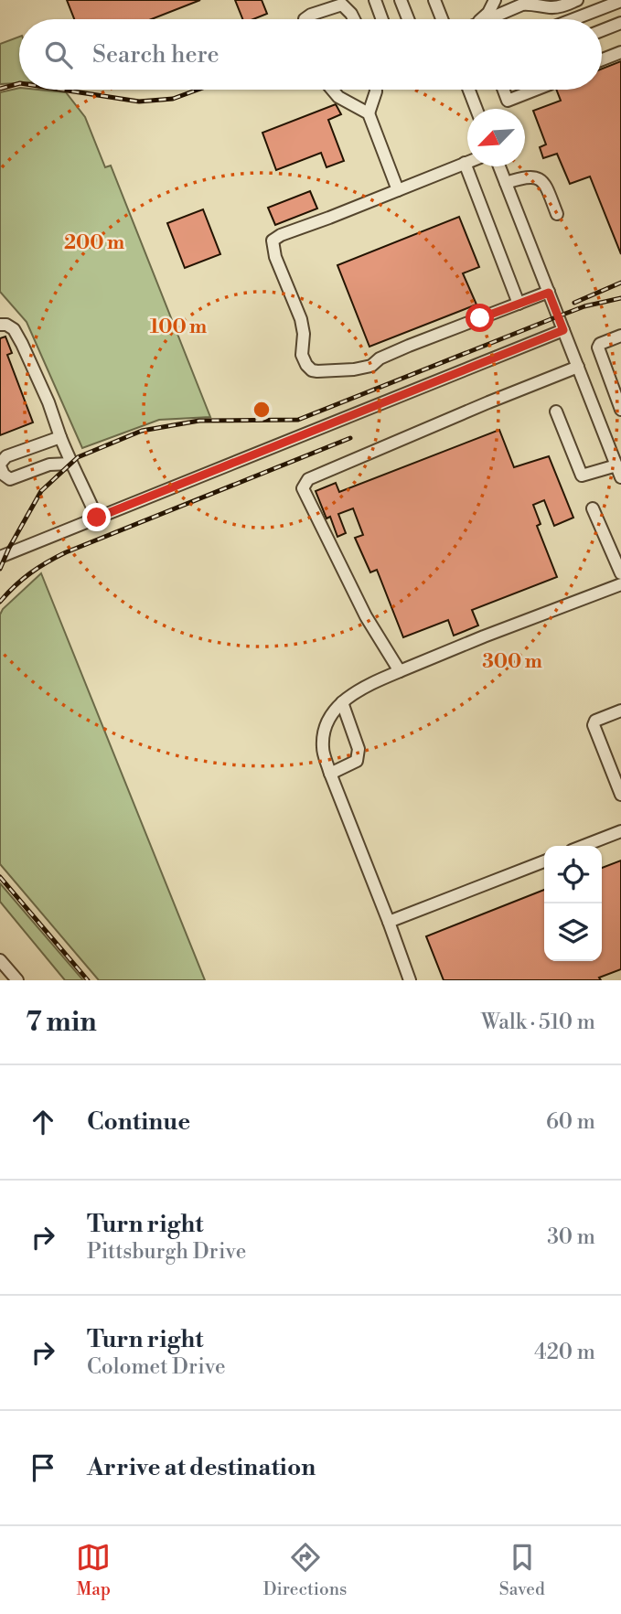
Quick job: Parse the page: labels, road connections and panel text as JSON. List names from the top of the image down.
{
  "north": "bottom left",
  "page": {
    "search": "Search here",
    "heading": ["7 min", "Walk · 510 m"],
    "list": [
      ["Continue", "60 m"],
      ["Turn right", "Pittsburgh Drive", "30 m"],
      ["Turn right", "Colomet Drive", "420 m"],
      "Arrive at destination"
    ],
    "nav": ["Map", "Directions", "Saved"]
  },
  "rings": ["200 m", "100 m", "300 m"]
}
